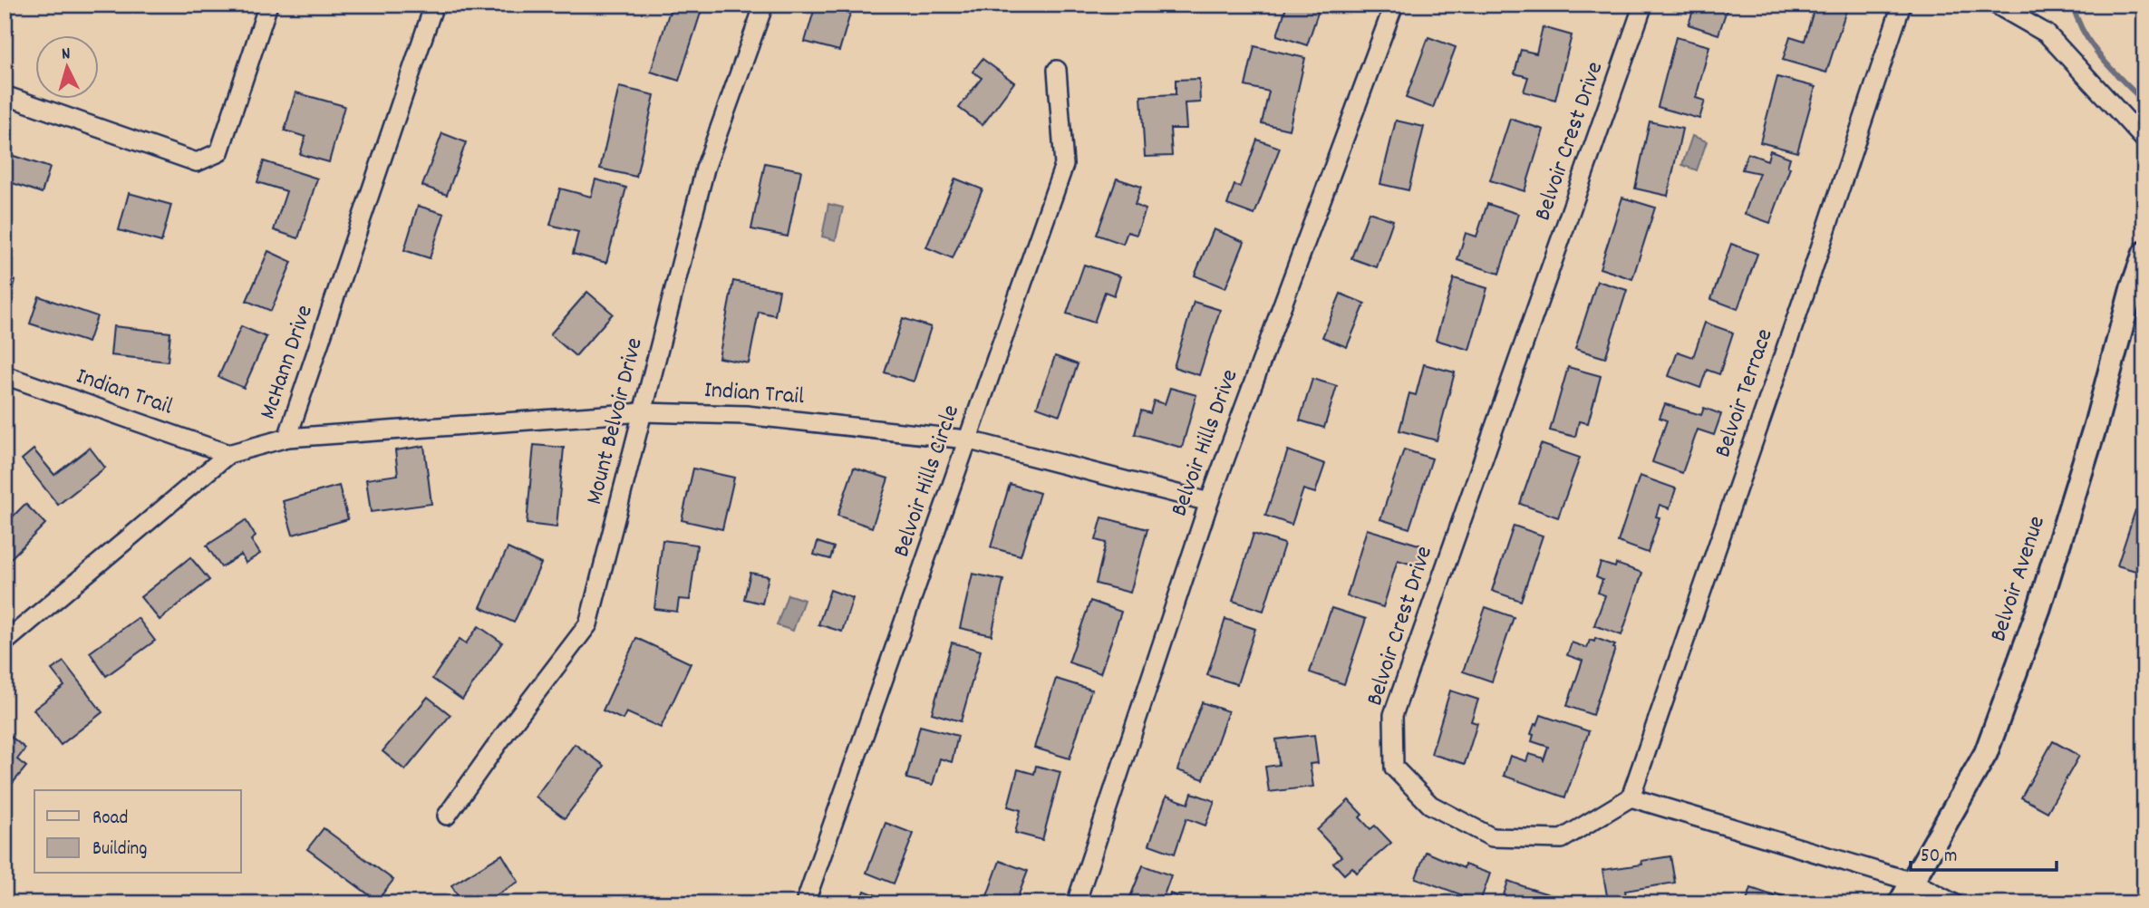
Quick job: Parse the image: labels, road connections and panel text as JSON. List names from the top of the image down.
{
  "streets": {
    "street": [
      "Belvoir Crest Drive",
      "McHann Drive",
      "Indian Trail",
      "Belvoir Terrace",
      "Mount Belvoir Drive",
      "Belvoir Hills Drive",
      "Belvoir Hills Circle",
      "Belvoir Avenue"
    ]
  },
  "crossings": [
    ["Belvoir Crest Drive", "Belvoir Terrace"],
    ["McHann Drive", "Indian Trail"],
    ["Indian Trail", "Mount Belvoir Drive"],
    ["Indian Trail", "Belvoir Hills Drive"],
    ["Indian Trail", "Belvoir Hills Circle"]
  ],
  "legend": ["Road", "Building"],
  "scale_bar": "50 m",
  "north": "top"
}
